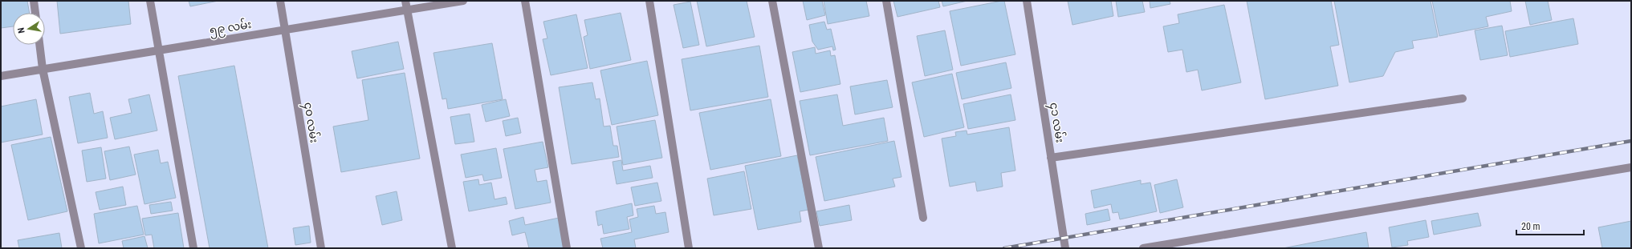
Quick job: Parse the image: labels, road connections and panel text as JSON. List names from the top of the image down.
{
  "streets": {
    "street": ["၅၉ လမ်း", "၄၀ လမ်း", "၄၁ လမ်း"]
  },
  "crossings": [
    ["၅၉ လမ်း", "၄၀ လမ်း"]
  ],
  "scale_bar": "20 m",
  "north": "left"
}
